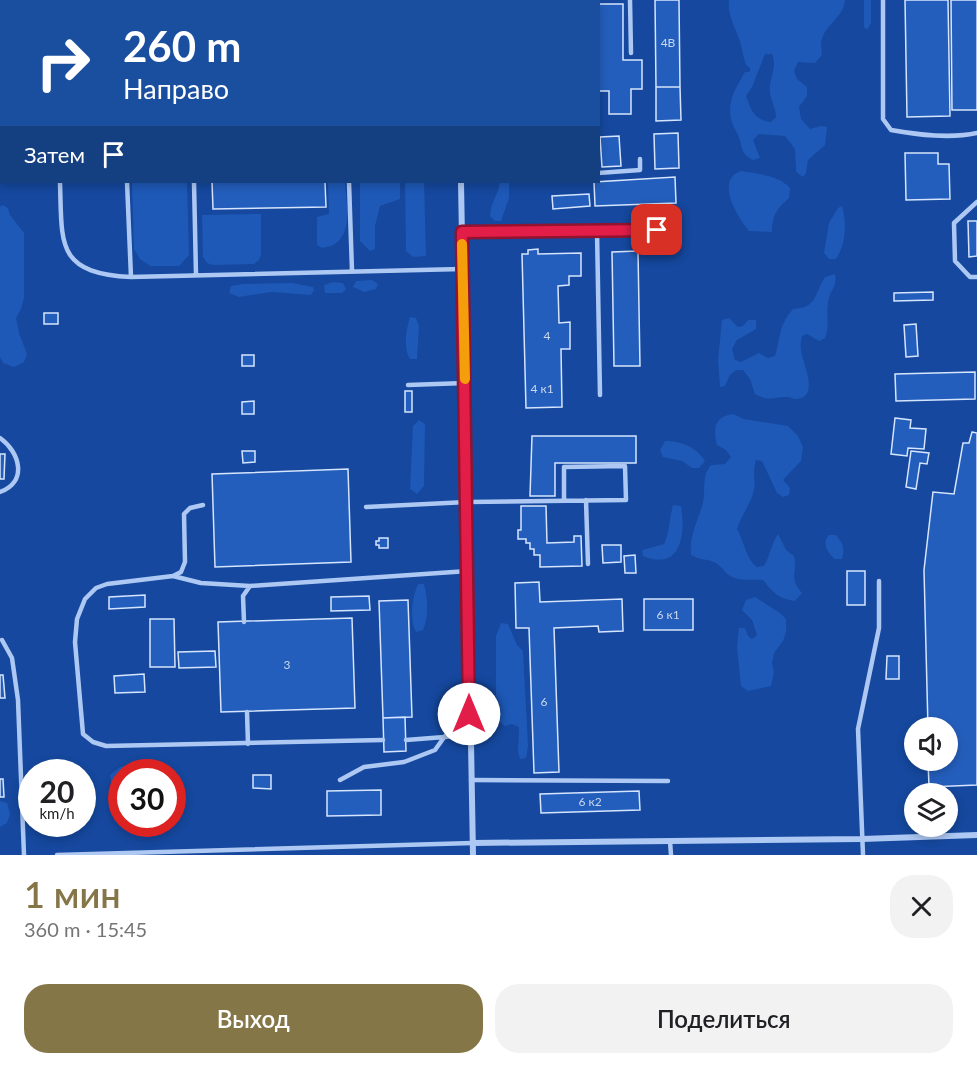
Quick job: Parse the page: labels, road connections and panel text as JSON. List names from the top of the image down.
{
  "house_numbers": [
    "4В",
    "4",
    "4 к1",
    "6 к1",
    "3",
    "6",
    "6 к2"
  ],
  "page": {
    "turn": ["260 m", "Направо"],
    "then": "Затем",
    "speed": "20 km/h",
    "limit": "30",
    "heading": ["1 мин", "360 m · 15:45"],
    "buttons": ["Выход", "Поделиться"]
  }
}
